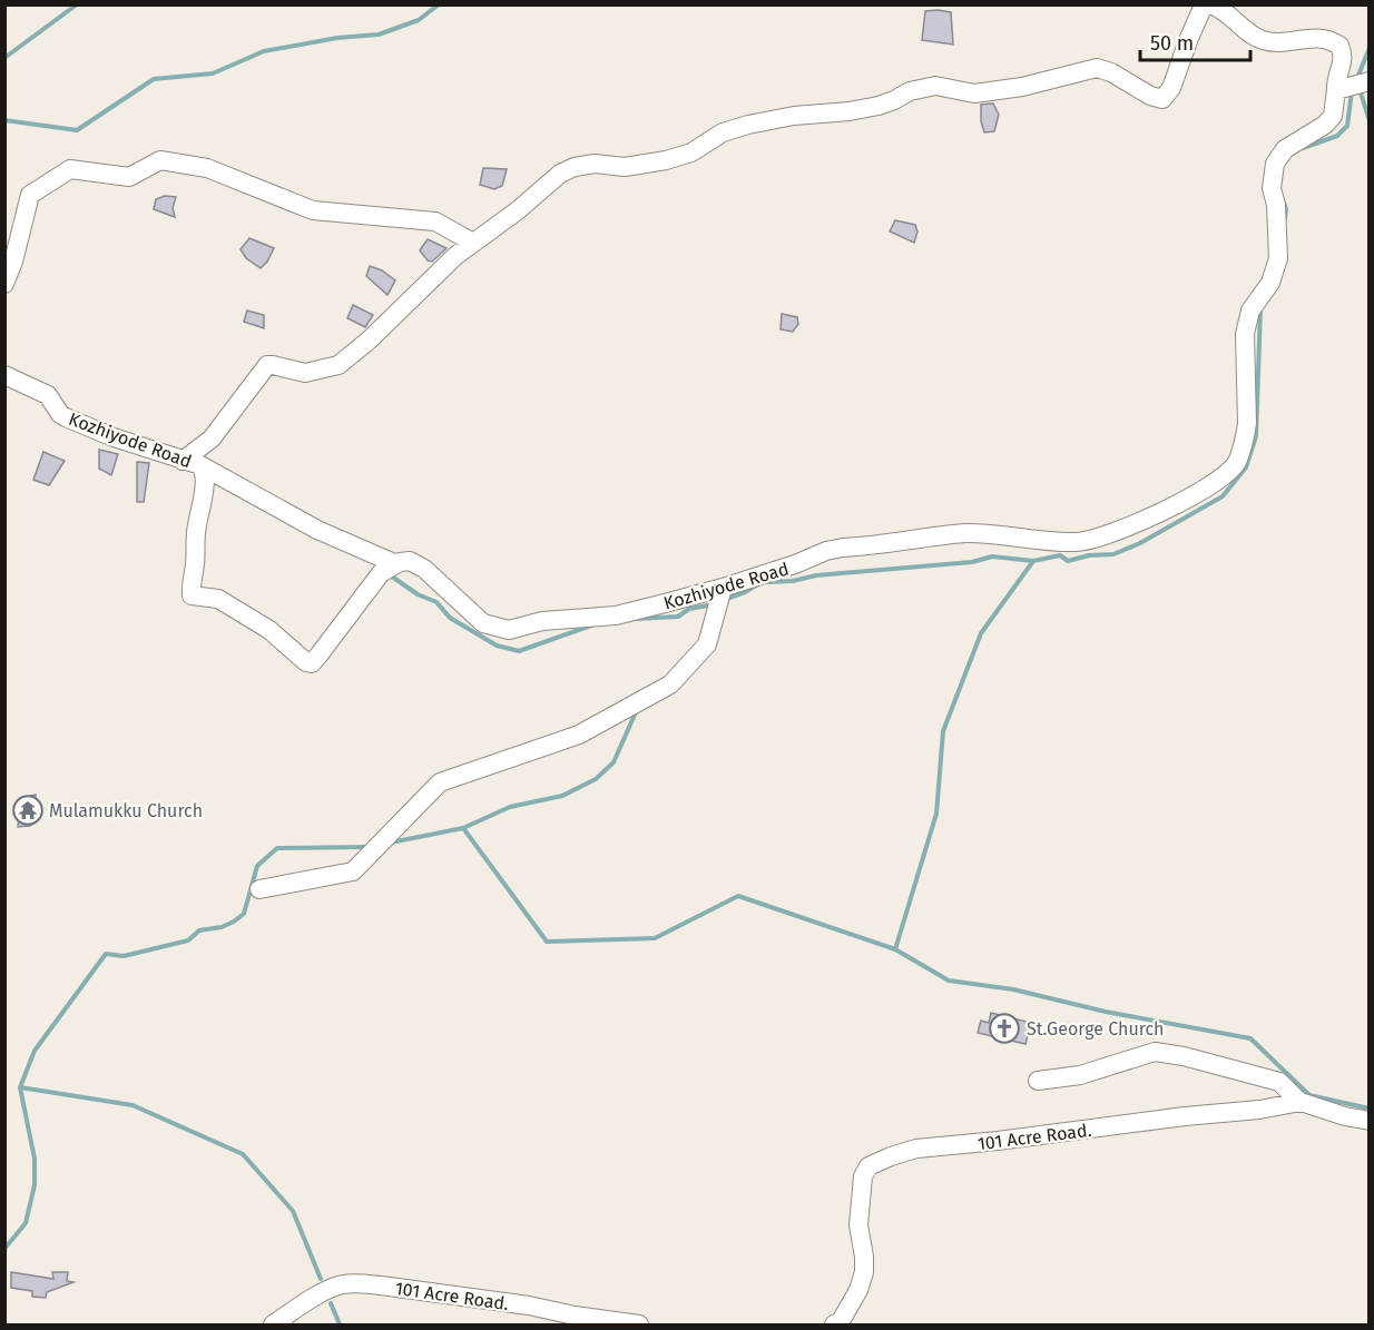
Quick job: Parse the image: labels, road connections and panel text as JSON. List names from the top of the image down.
{
  "streets": {
    "street": ["Kozhiyode Road", "101 Acre Road."]
  },
  "places": {
    "temple": ["Mulamukku Church"],
    "church": ["St.George Church"]
  },
  "scale_bar": "50 m"
}
